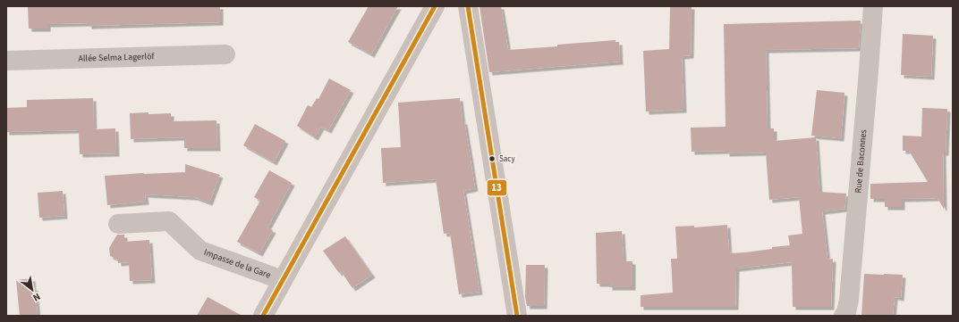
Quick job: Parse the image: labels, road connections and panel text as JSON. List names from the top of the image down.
{
  "streets": {
    "street": ["Allée Selma Lagerlöf", "Rue de Baconnes", "Impasse de la Gare"]
  },
  "places": ["Sacy"],
  "lines": ["transit line 13"],
  "north": "bottom right"
}
